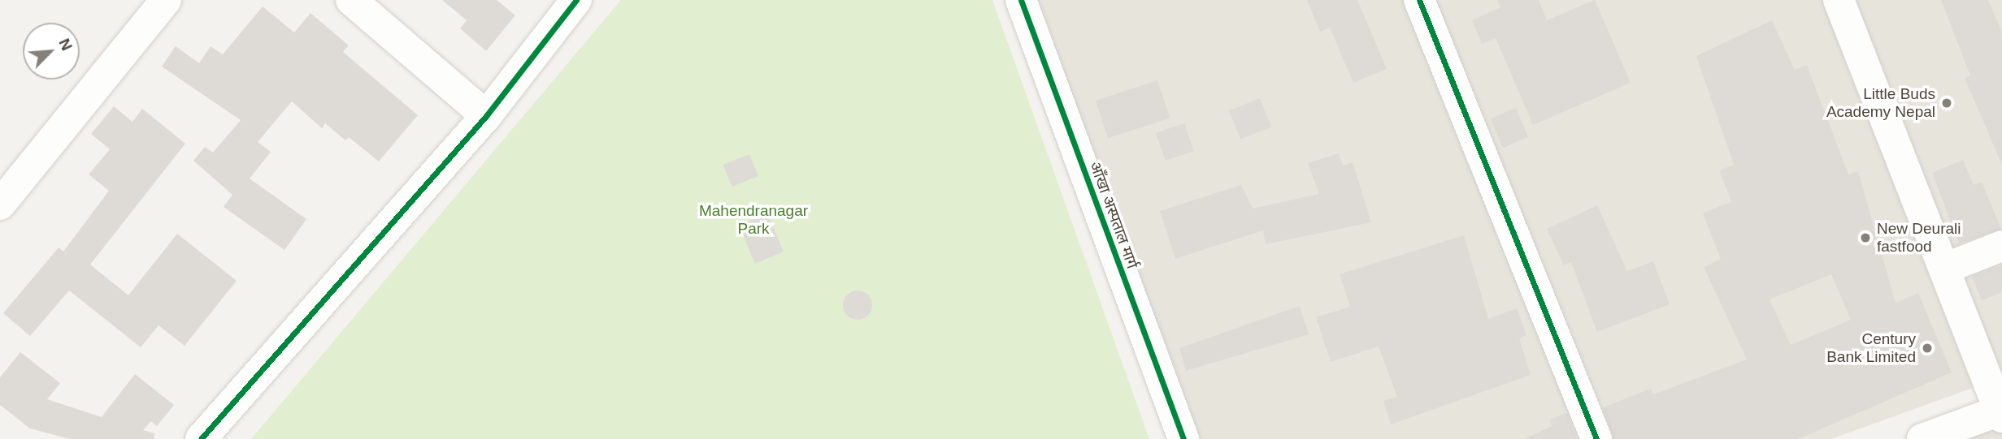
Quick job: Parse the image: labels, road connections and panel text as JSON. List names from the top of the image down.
{
  "streets": {
    "street": ["आँखा अस्पताल मार्ग"]
  },
  "parks": ["Mahendranagar Park"],
  "places": ["Little Buds Academy Nepal", "New Deurali fastfood", "Century Bank Limited"],
  "north": "top right"
}
